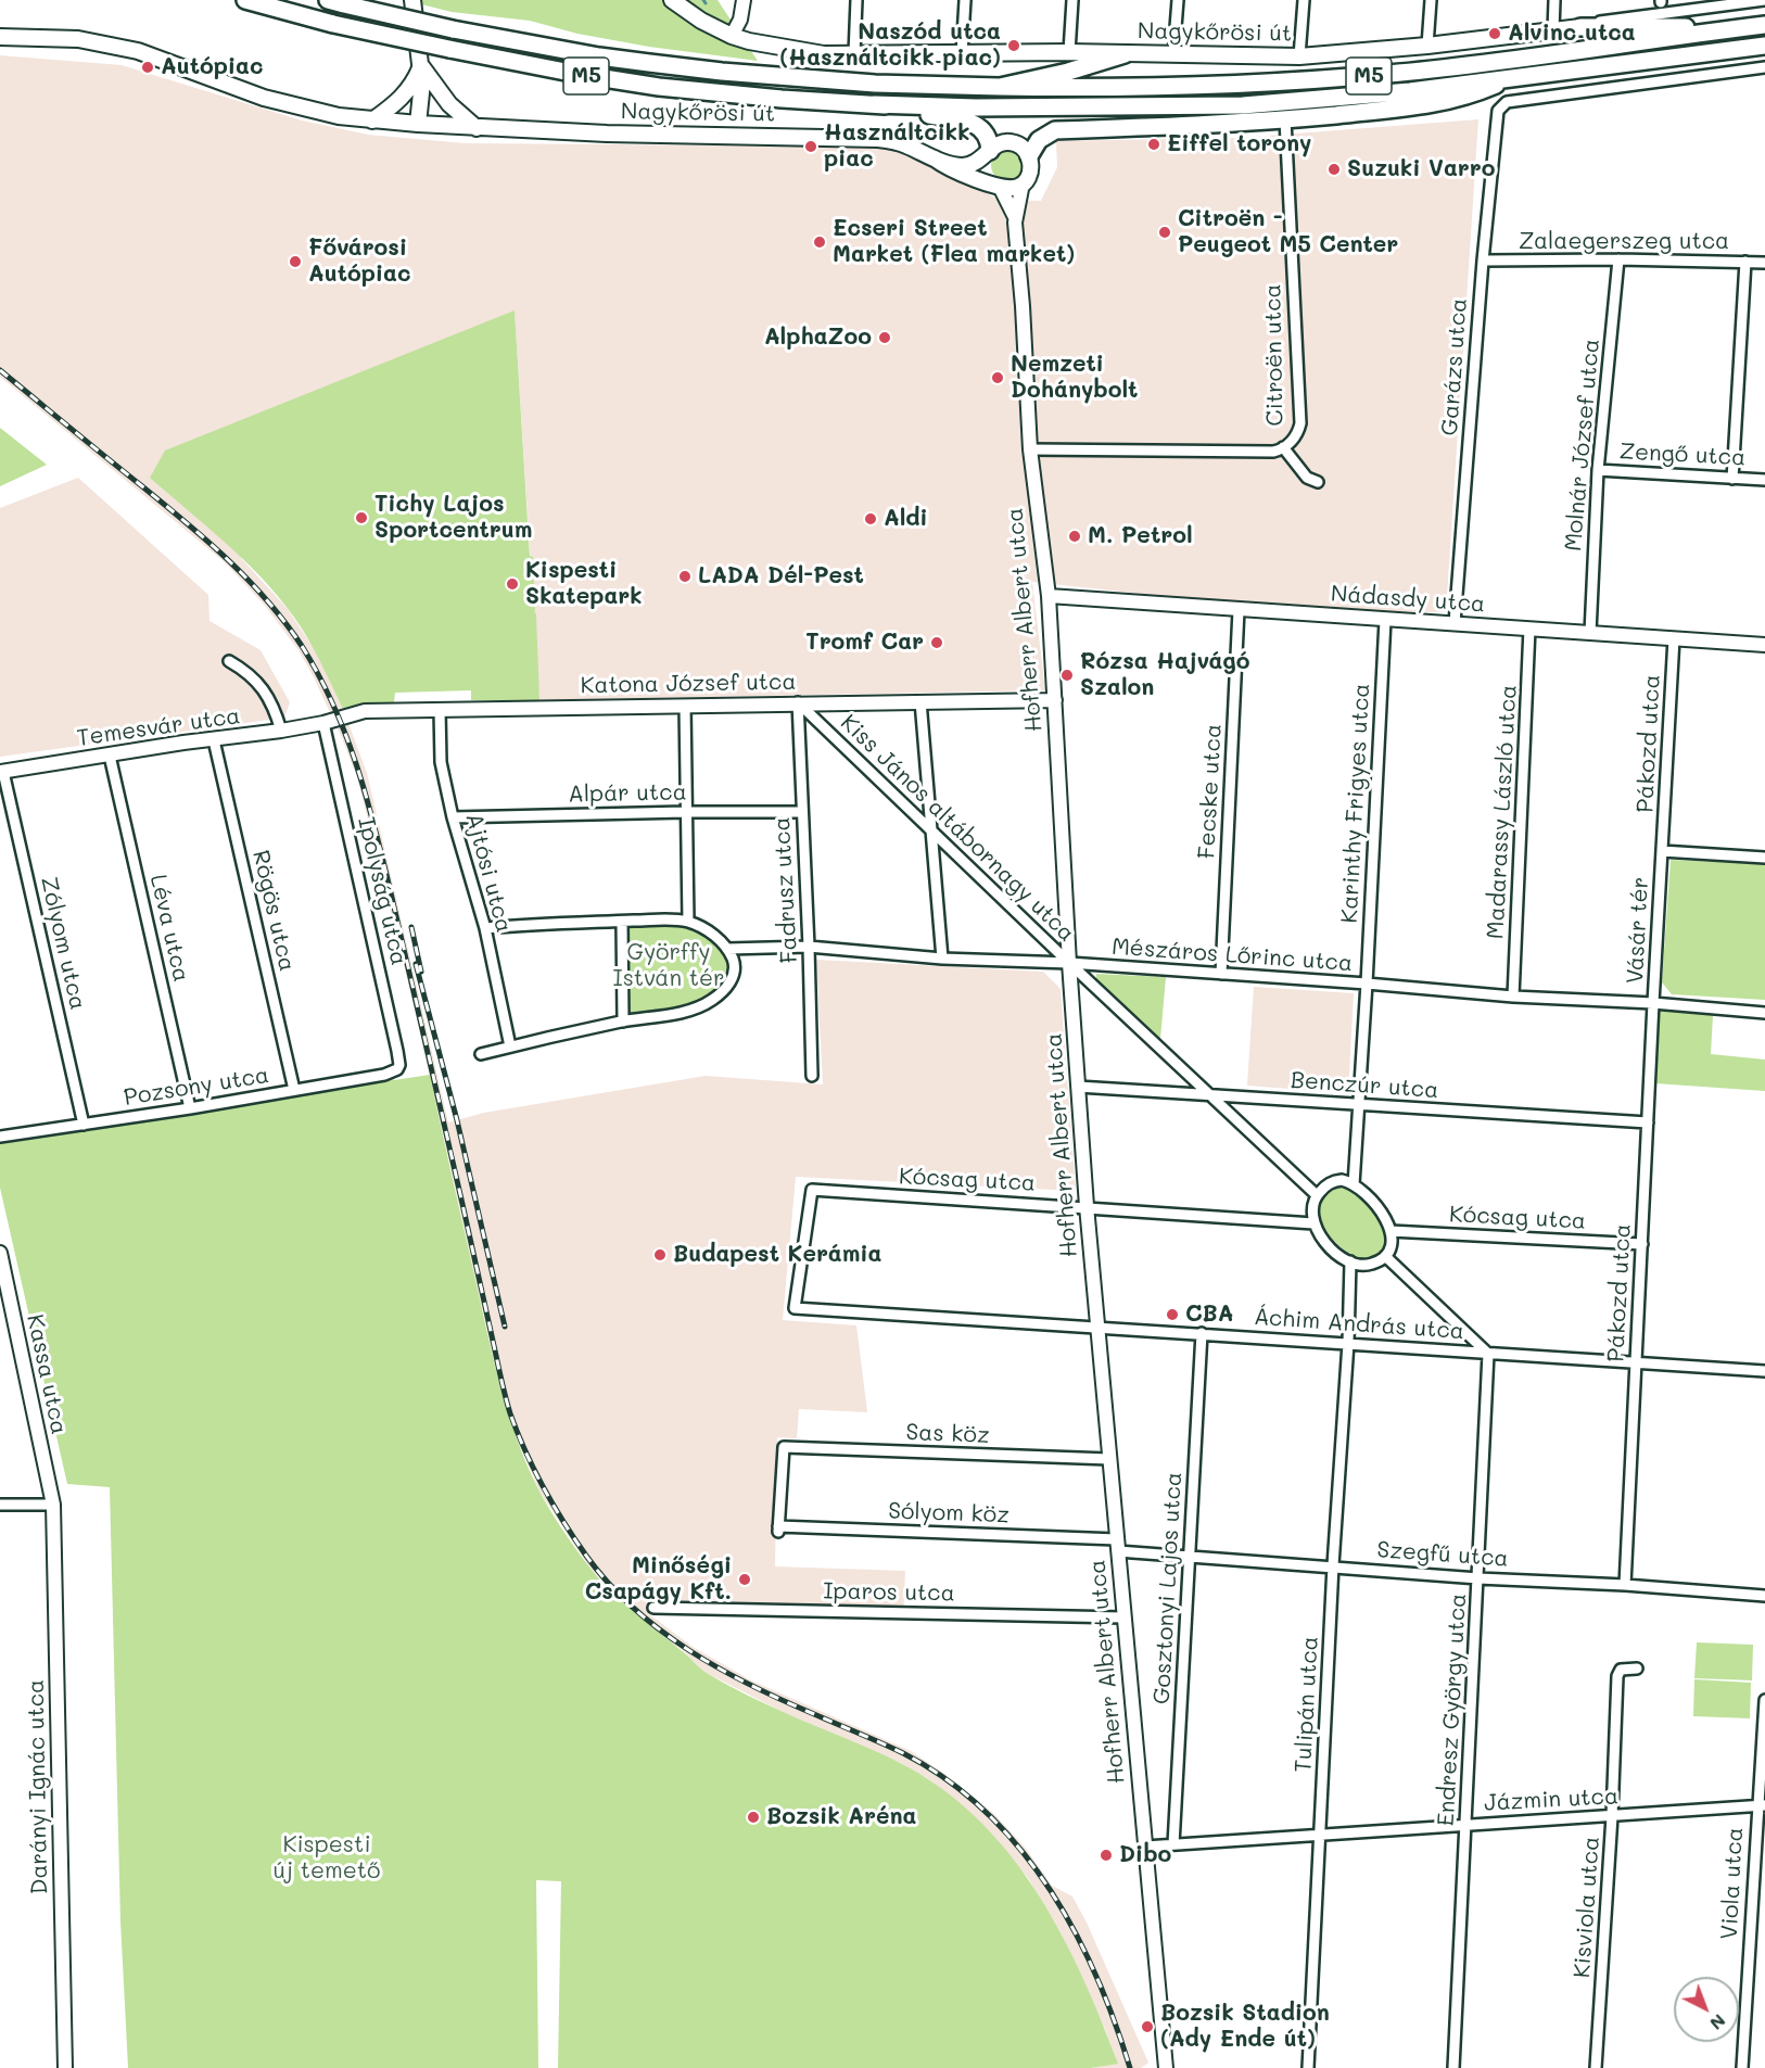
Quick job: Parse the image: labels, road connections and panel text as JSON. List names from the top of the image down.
{
  "streets": {
    "main road": ["Nagykőrösi út", "M5"],
    "street": [
      "Zalaegerszeg utca",
      "Citroën utca",
      "Garázs utca",
      "Molnár József utca",
      "Zengő utca",
      "Nádasdy utca",
      "Hofherr Albert utca",
      "Katona József utca",
      "Temesvár utca",
      "Pákozd utca",
      "Fecske utca",
      "Alpár utca",
      "Karinthy Frigyes utca",
      "Madarassy László utca",
      "Kiss János altábornagy utca",
      "Ajtósi utca",
      "Fadrusz utca",
      "Ipolyság utca",
      "Rögös utca",
      "Léva utca",
      "Vásár tér",
      "Zólyom utca",
      "Mészáros Lőrinc utca",
      "Benczúr utca",
      "Pozsony utca",
      "Kócsag utca",
      "Áchim András utca",
      "Kassa utca",
      "Sas köz",
      "Sólyom köz",
      "Szegfű utca",
      "Gosztonyi Lajos utca",
      "Iparos utca",
      "Tulipán utca",
      "Endresz György utca",
      "Darányi Ignác utca",
      "Jázmin utca",
      "Viola utca",
      "Kisviola utca"
    ]
  },
  "crossings": [
    ["Nagykőrösi út", "M5"],
    ["Nagykőrösi út", "Hofherr Albert utca"],
    ["Zalaegerszeg utca", "Garázs utca"],
    ["Zalaegerszeg utca", "Molnár József utca"],
    ["Citroën utca", "Hofherr Albert utca"],
    ["Garázs utca", "Nádasdy utca"],
    ["Molnár József utca", "Zengő utca"],
    ["Molnár József utca", "Nádasdy utca"],
    ["Nádasdy utca", "Hofherr Albert utca"],
    ["Nádasdy utca", "Pákozd utca"],
    ["Nádasdy utca", "Fecske utca"],
    ["Nádasdy utca", "Karinthy Frigyes utca"],
    ["Nádasdy utca", "Madarassy László utca"],
    ["Hofherr Albert utca", "Katona József utca"],
    ["Hofherr Albert utca", "Kiss János altábornagy utca"],
    ["Hofherr Albert utca", "Mészáros Lőrinc utca"],
    ["Hofherr Albert utca", "Benczúr utca"],
    ["Hofherr Albert utca", "Kócsag utca"],
    ["Hofherr Albert utca", "Áchim András utca"],
    ["Hofherr Albert utca", "Sas köz"],
    ["Hofherr Albert utca", "Sólyom köz"],
    ["Hofherr Albert utca", "Szegfű utca"],
    ["Hofherr Albert utca", "Iparos utca"],
    ["Hofherr Albert utca", "Jázmin utca"],
    ["Katona József utca", "Temesvár utca"],
    ["Katona József utca", "Kiss János altábornagy utca"],
    ["Katona József utca", "Ajtósi utca"],
    ["Katona József utca", "Fadrusz utca"],
    ["Katona József utca", "Ipolyság utca"],
    ["Temesvár utca", "Ipolyság utca"],
    ["Temesvár utca", "Rögös utca"],
    ["Temesvár utca", "Léva utca"],
    ["Temesvár utca", "Zólyom utca"],
    ["Pákozd utca", "Vásár tér"],
    ["Pákozd utca", "Mészáros Lőrinc utca"],
    ["Pákozd utca", "Benczúr utca"],
    ["Pákozd utca", "Kócsag utca"],
    ["Pákozd utca", "Áchim András utca"],
    ["Pákozd utca", "Szegfű utca"],
    ["Fecske utca", "Mészáros Lőrinc utca"],
    ["Alpár utca", "Ajtósi utca"],
    ["Alpár utca", "Fadrusz utca"],
    ["Karinthy Frigyes utca", "Kiss János altábornagy utca"],
    ["Karinthy Frigyes utca", "Mészáros Lőrinc utca"],
    ["Karinthy Frigyes utca", "Benczúr utca"],
    ["Karinthy Frigyes utca", "Kócsag utca"],
    ["Madarassy László utca", "Mészáros Lőrinc utca"],
    ["Kiss János altábornagy utca", "Fadrusz utca"],
    ["Kiss János altábornagy utca", "Mészáros Lőrinc utca"],
    ["Kiss János altábornagy utca", "Benczúr utca"],
    ["Kiss János altábornagy utca", "Kócsag utca"],
    ["Fadrusz utca", "Mészáros Lőrinc utca"],
    ["Ipolyság utca", "Pozsony utca"],
    ["Rögös utca", "Pozsony utca"],
    ["Léva utca", "Pozsony utca"],
    ["Vásár tér", "Mészáros Lőrinc utca"],
    ["Zólyom utca", "Pozsony utca"],
    ["Kócsag utca", "Áchim András utca"],
    ["Áchim András utca", "Gosztonyi Lajos utca"],
    ["Áchim András utca", "Tulipán utca"],
    ["Áchim András utca", "Endresz György utca"],
    ["Kassa utca", "Darányi Ignác utca"],
    ["Sas köz", "Sólyom köz"],
    ["Sólyom köz", "Szegfű utca"],
    ["Szegfű utca", "Gosztonyi Lajos utca"],
    ["Szegfű utca", "Tulipán utca"],
    ["Szegfű utca", "Endresz György utca"],
    ["Gosztonyi Lajos utca", "Jázmin utca"],
    ["Tulipán utca", "Jázmin utca"],
    ["Endresz György utca", "Jázmin utca"],
    ["Jázmin utca", "Viola utca"],
    ["Jázmin utca", "Kisviola utca"]
  ],
  "parks": ["Györffy István tér", "Kispesti új temető"],
  "places": [
    "Alvinc utca",
    "Naszód utca (Használtcikk piac)",
    "Autópiac",
    "Eiffel torony",
    "Használtcikk piac",
    "Suzuki Varro",
    "Citroën - Peugeot M5 Center",
    "Ecseri Street Market (Flea market)",
    "Fővárosi Autópiac",
    "AlphaZoo",
    "Nemzeti Dohánybolt",
    "Tichy Lajos Sportcentrum",
    "Aldi",
    "M. Petrol",
    "LADA Dél-Pest",
    "Kispesti Skatepark",
    "Tromf Car",
    "Rózsa Hajvágó Szalon",
    "Budapest Kerámia",
    "CBA",
    "Minőségi Csapágy Kft.",
    "Bozsik Aréna",
    "Dibo",
    "Bozsik Stadion (Ady Ende út)"
  ],
  "north": "bottom right"
}
